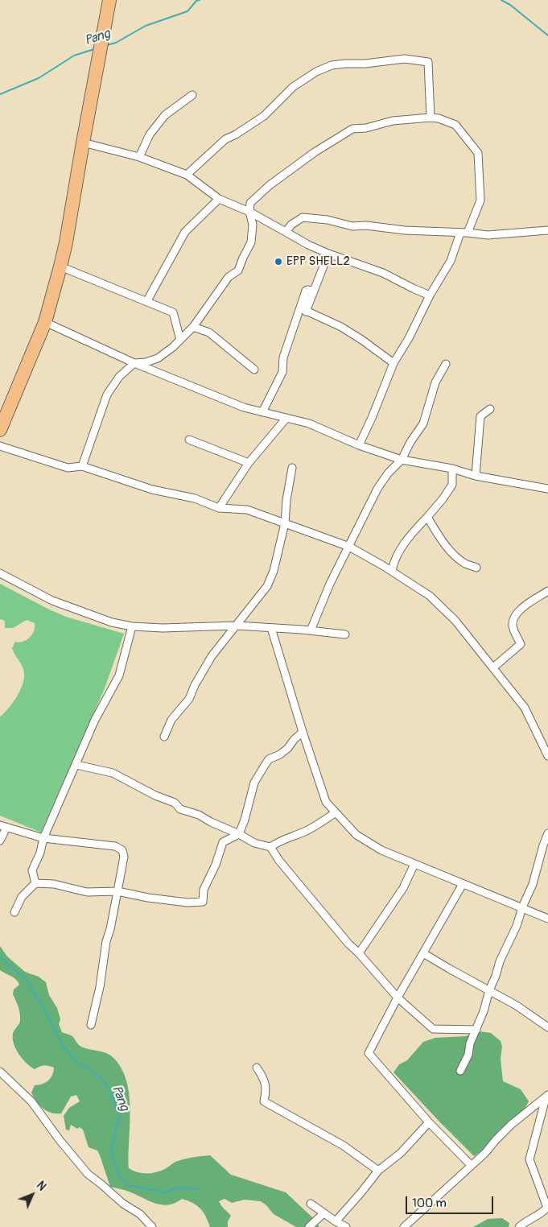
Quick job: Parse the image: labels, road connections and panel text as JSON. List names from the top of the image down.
{
  "water": ["Pang"],
  "places": ["EPP SHELL2"],
  "scale_bar": "100 m",
  "north": "top right"
}
